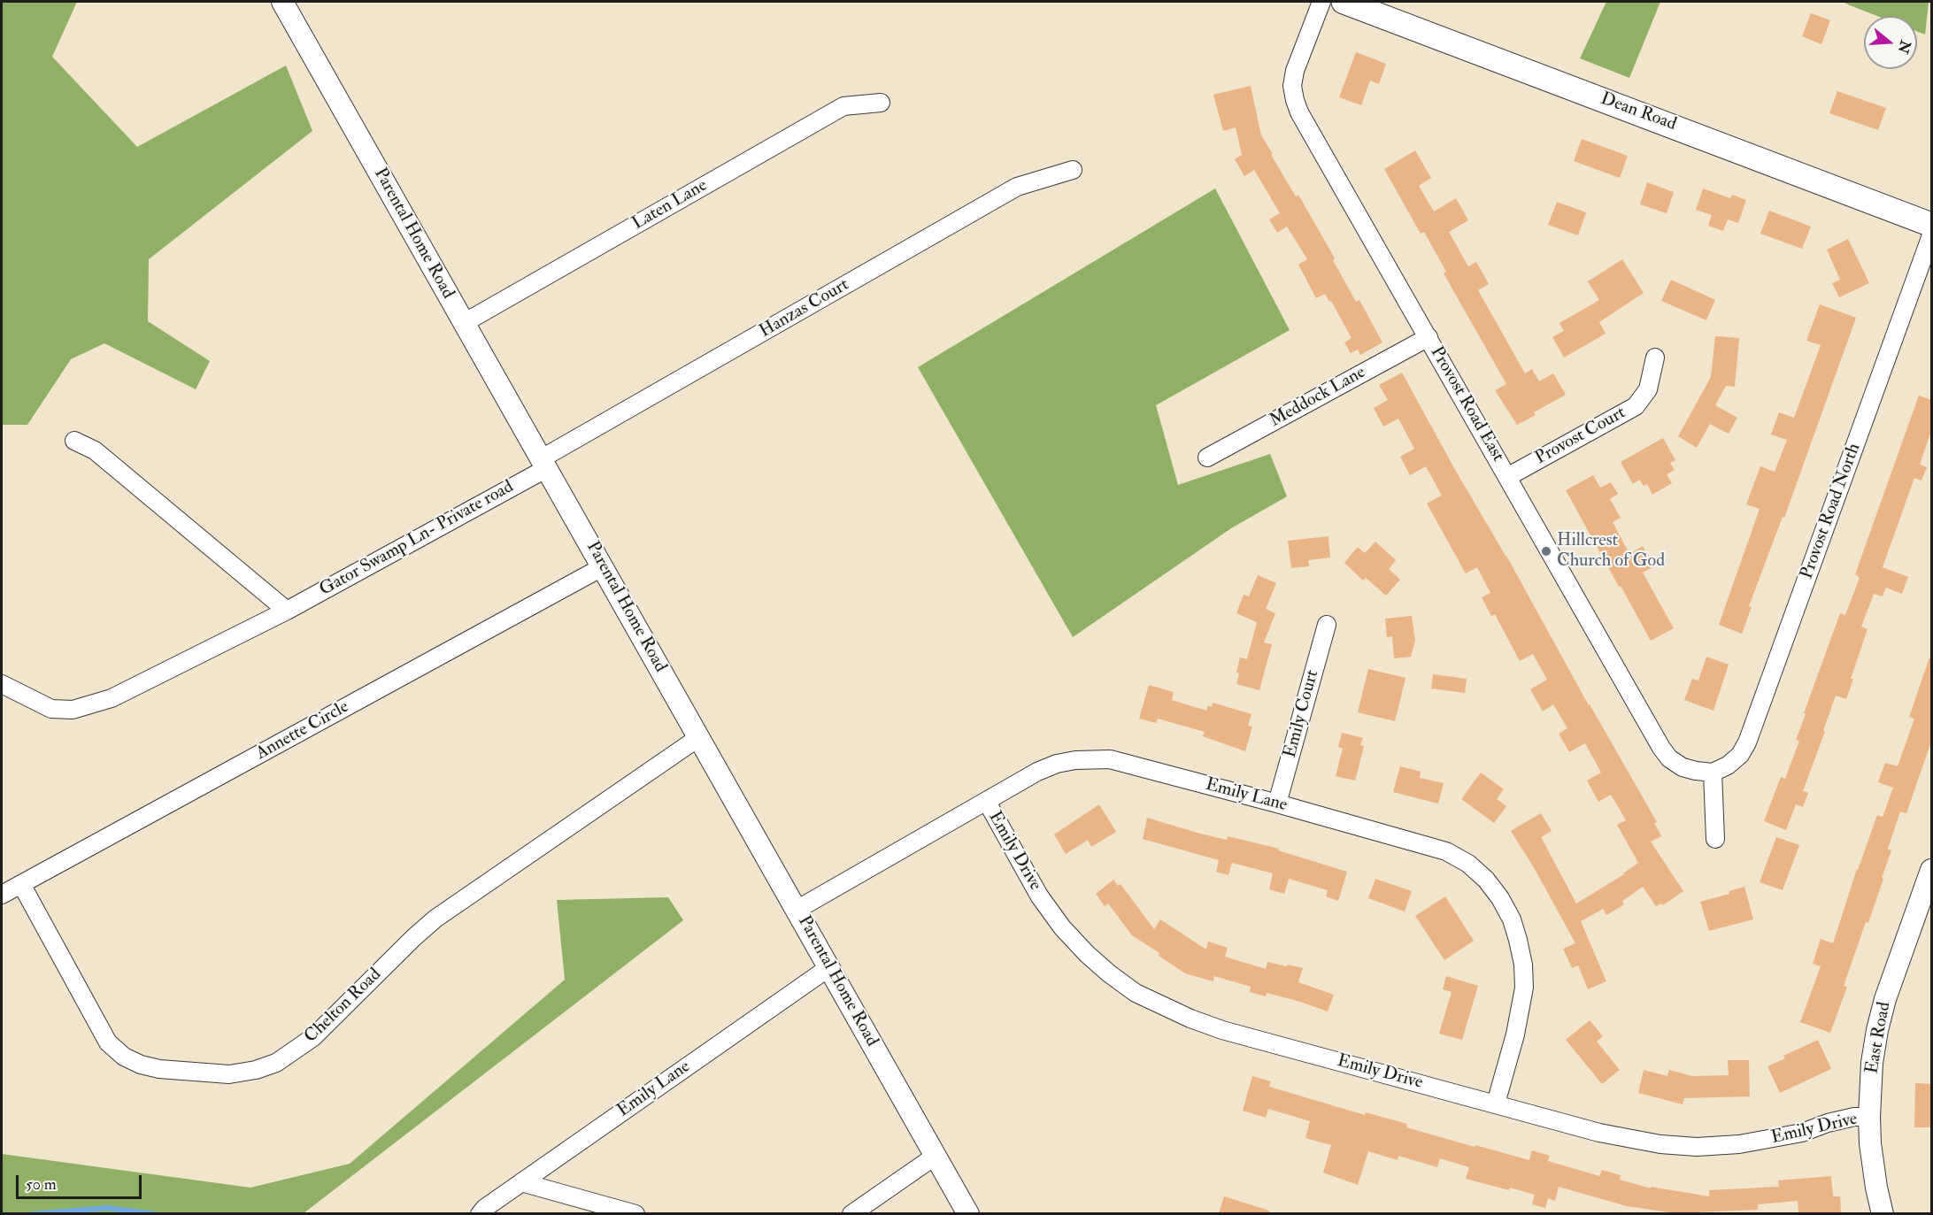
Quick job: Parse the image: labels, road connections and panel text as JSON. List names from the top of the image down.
{
  "streets": {
    "main road": ["Dean Road"],
    "street": [
      "Laten Lane",
      "Parental Home Road",
      "Hanzas Court",
      "Meddock Lane",
      "Provost Road East",
      "Provost Court",
      "Provost Road North",
      "Gator Swamp Ln- Private road",
      "Emily Court",
      "Annette Circle",
      "Emily Lane",
      "Emily Drive",
      "Chelton Road",
      "East Road"
    ]
  },
  "crossings": [
    ["Laten Lane", "Parental Home Road"],
    ["Parental Home Road", "Hanzas Court"],
    ["Parental Home Road", "Gator Swamp Ln- Private road"],
    ["Parental Home Road", "Annette Circle"],
    ["Parental Home Road", "Emily Lane"],
    ["Parental Home Road", "Chelton Road"],
    ["Hanzas Court", "Gator Swamp Ln- Private road"],
    ["Meddock Lane", "Provost Road East"],
    ["Provost Road East", "Provost Court"],
    ["Provost Road East", "Provost Road North"],
    ["Emily Court", "Emily Lane"],
    ["Annette Circle", "Chelton Road"],
    ["Emily Lane", "Emily Drive"],
    ["Emily Drive", "East Road"]
  ],
  "places": ["Hillcrest Church of God"],
  "scale_bar": "50 m",
  "north": "right"
}
